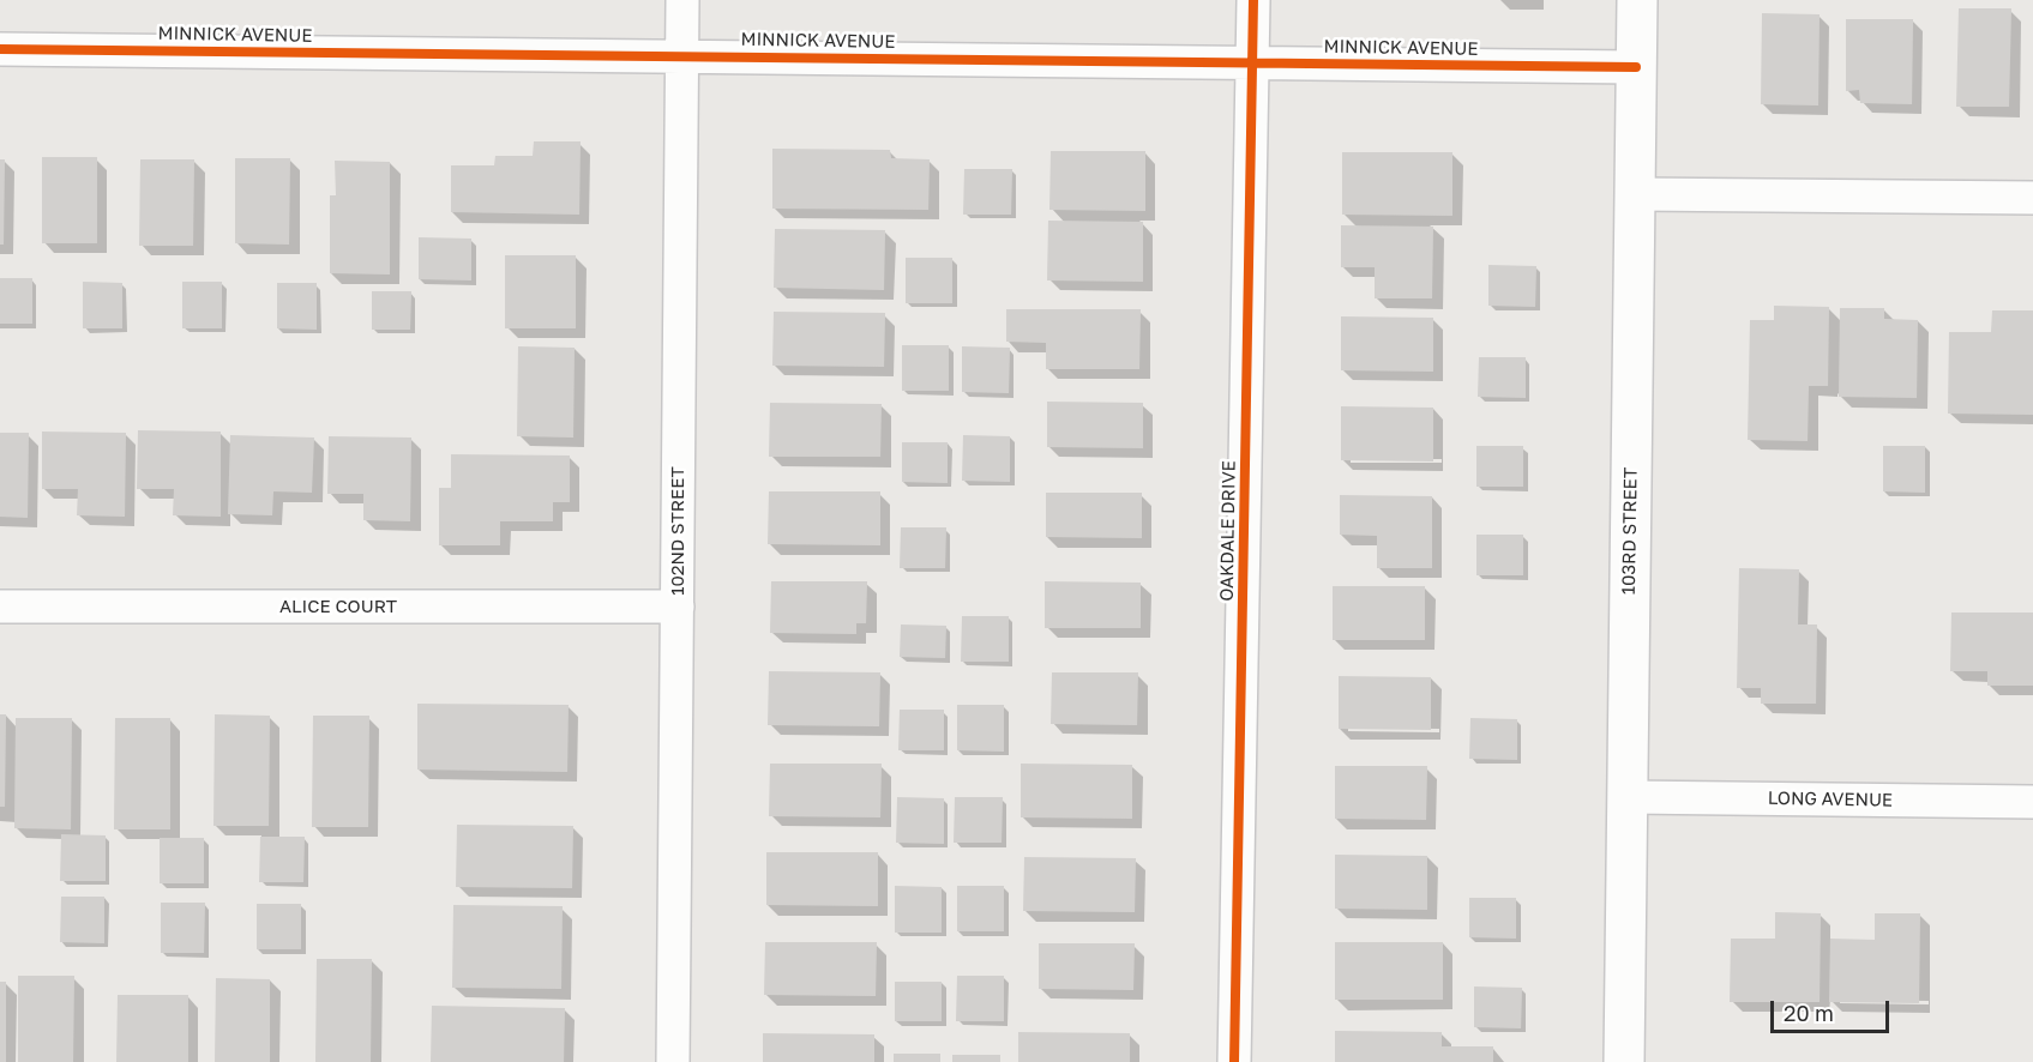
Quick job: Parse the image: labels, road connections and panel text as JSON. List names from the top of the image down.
{
  "streets": {
    "main road": ["103RD STREET"],
    "street": [
      "MINNICK AVENUE",
      "102ND STREET",
      "OAKDALE DRIVE",
      "ALICE COURT",
      "LONG AVENUE"
    ]
  },
  "crossings": [
    ["MINNICK AVENUE", "102ND STREET"],
    ["MINNICK AVENUE", "OAKDALE DRIVE"],
    ["MINNICK AVENUE", "103RD STREET"],
    ["102ND STREET", "ALICE COURT"],
    ["103RD STREET", "LONG AVENUE"]
  ],
  "scale_bar": "20 m"
}
